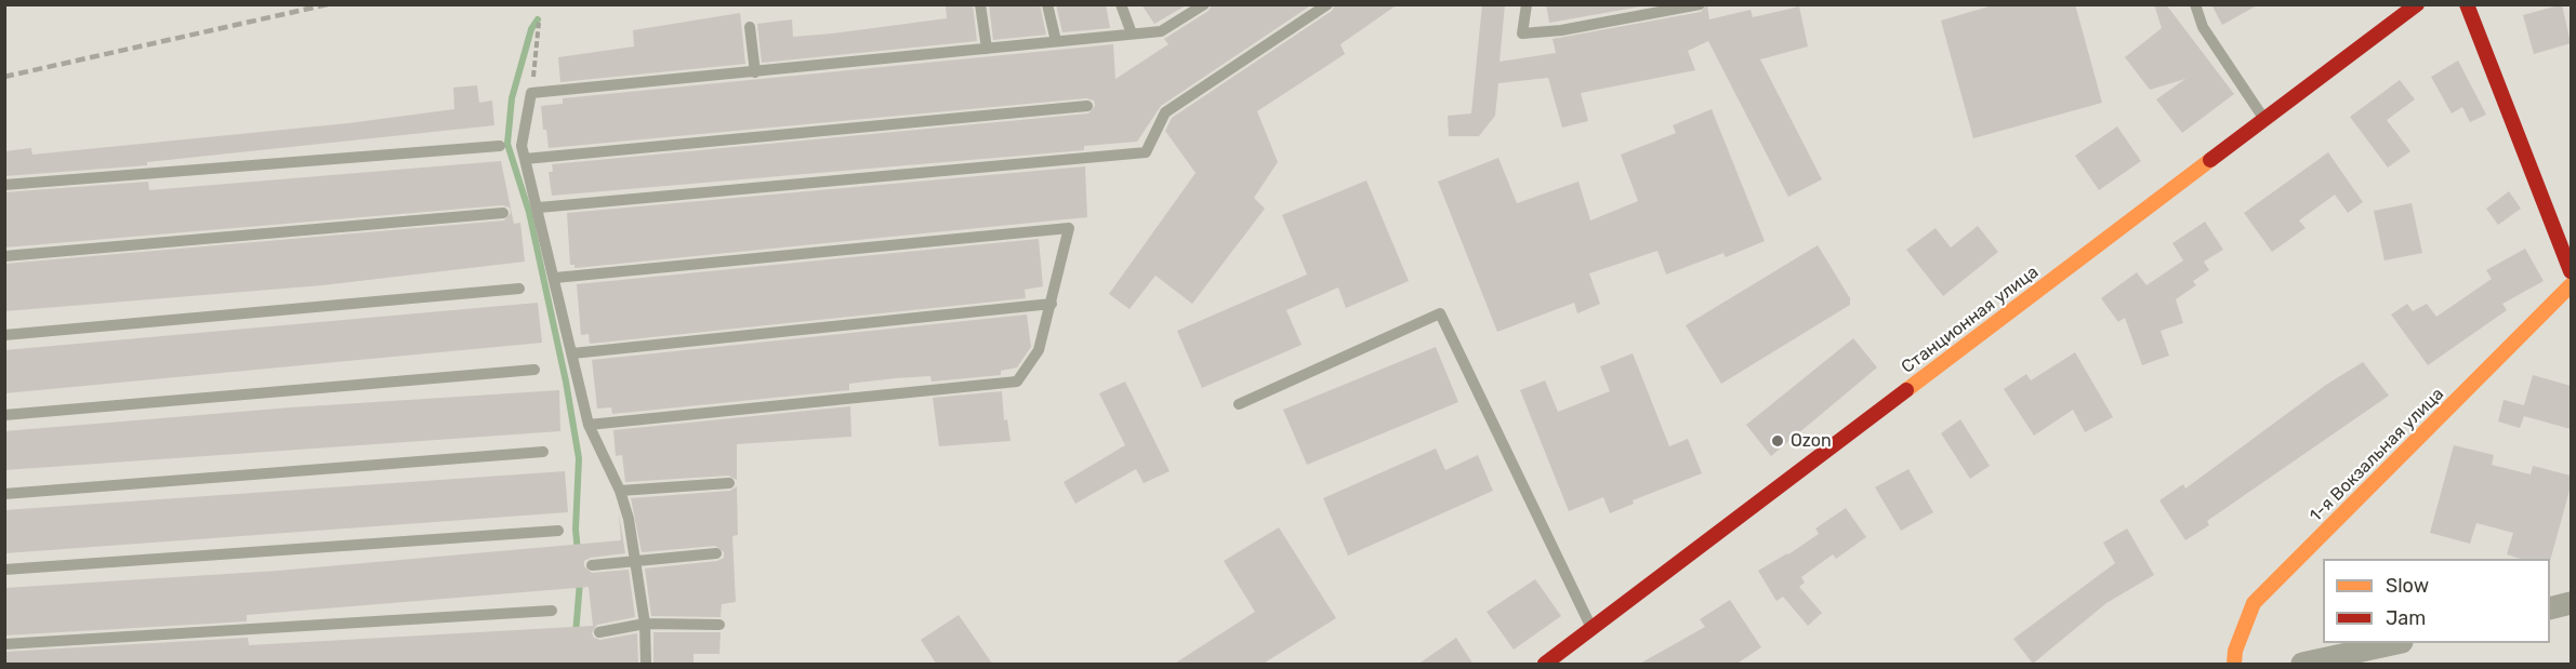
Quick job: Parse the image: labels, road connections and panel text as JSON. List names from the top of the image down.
{
  "streets": {
    "street": ["Станционная улица", "1-я Вокзальная улица"]
  },
  "places": ["Ozon"],
  "legend": ["Slow", "Jam"]
}
